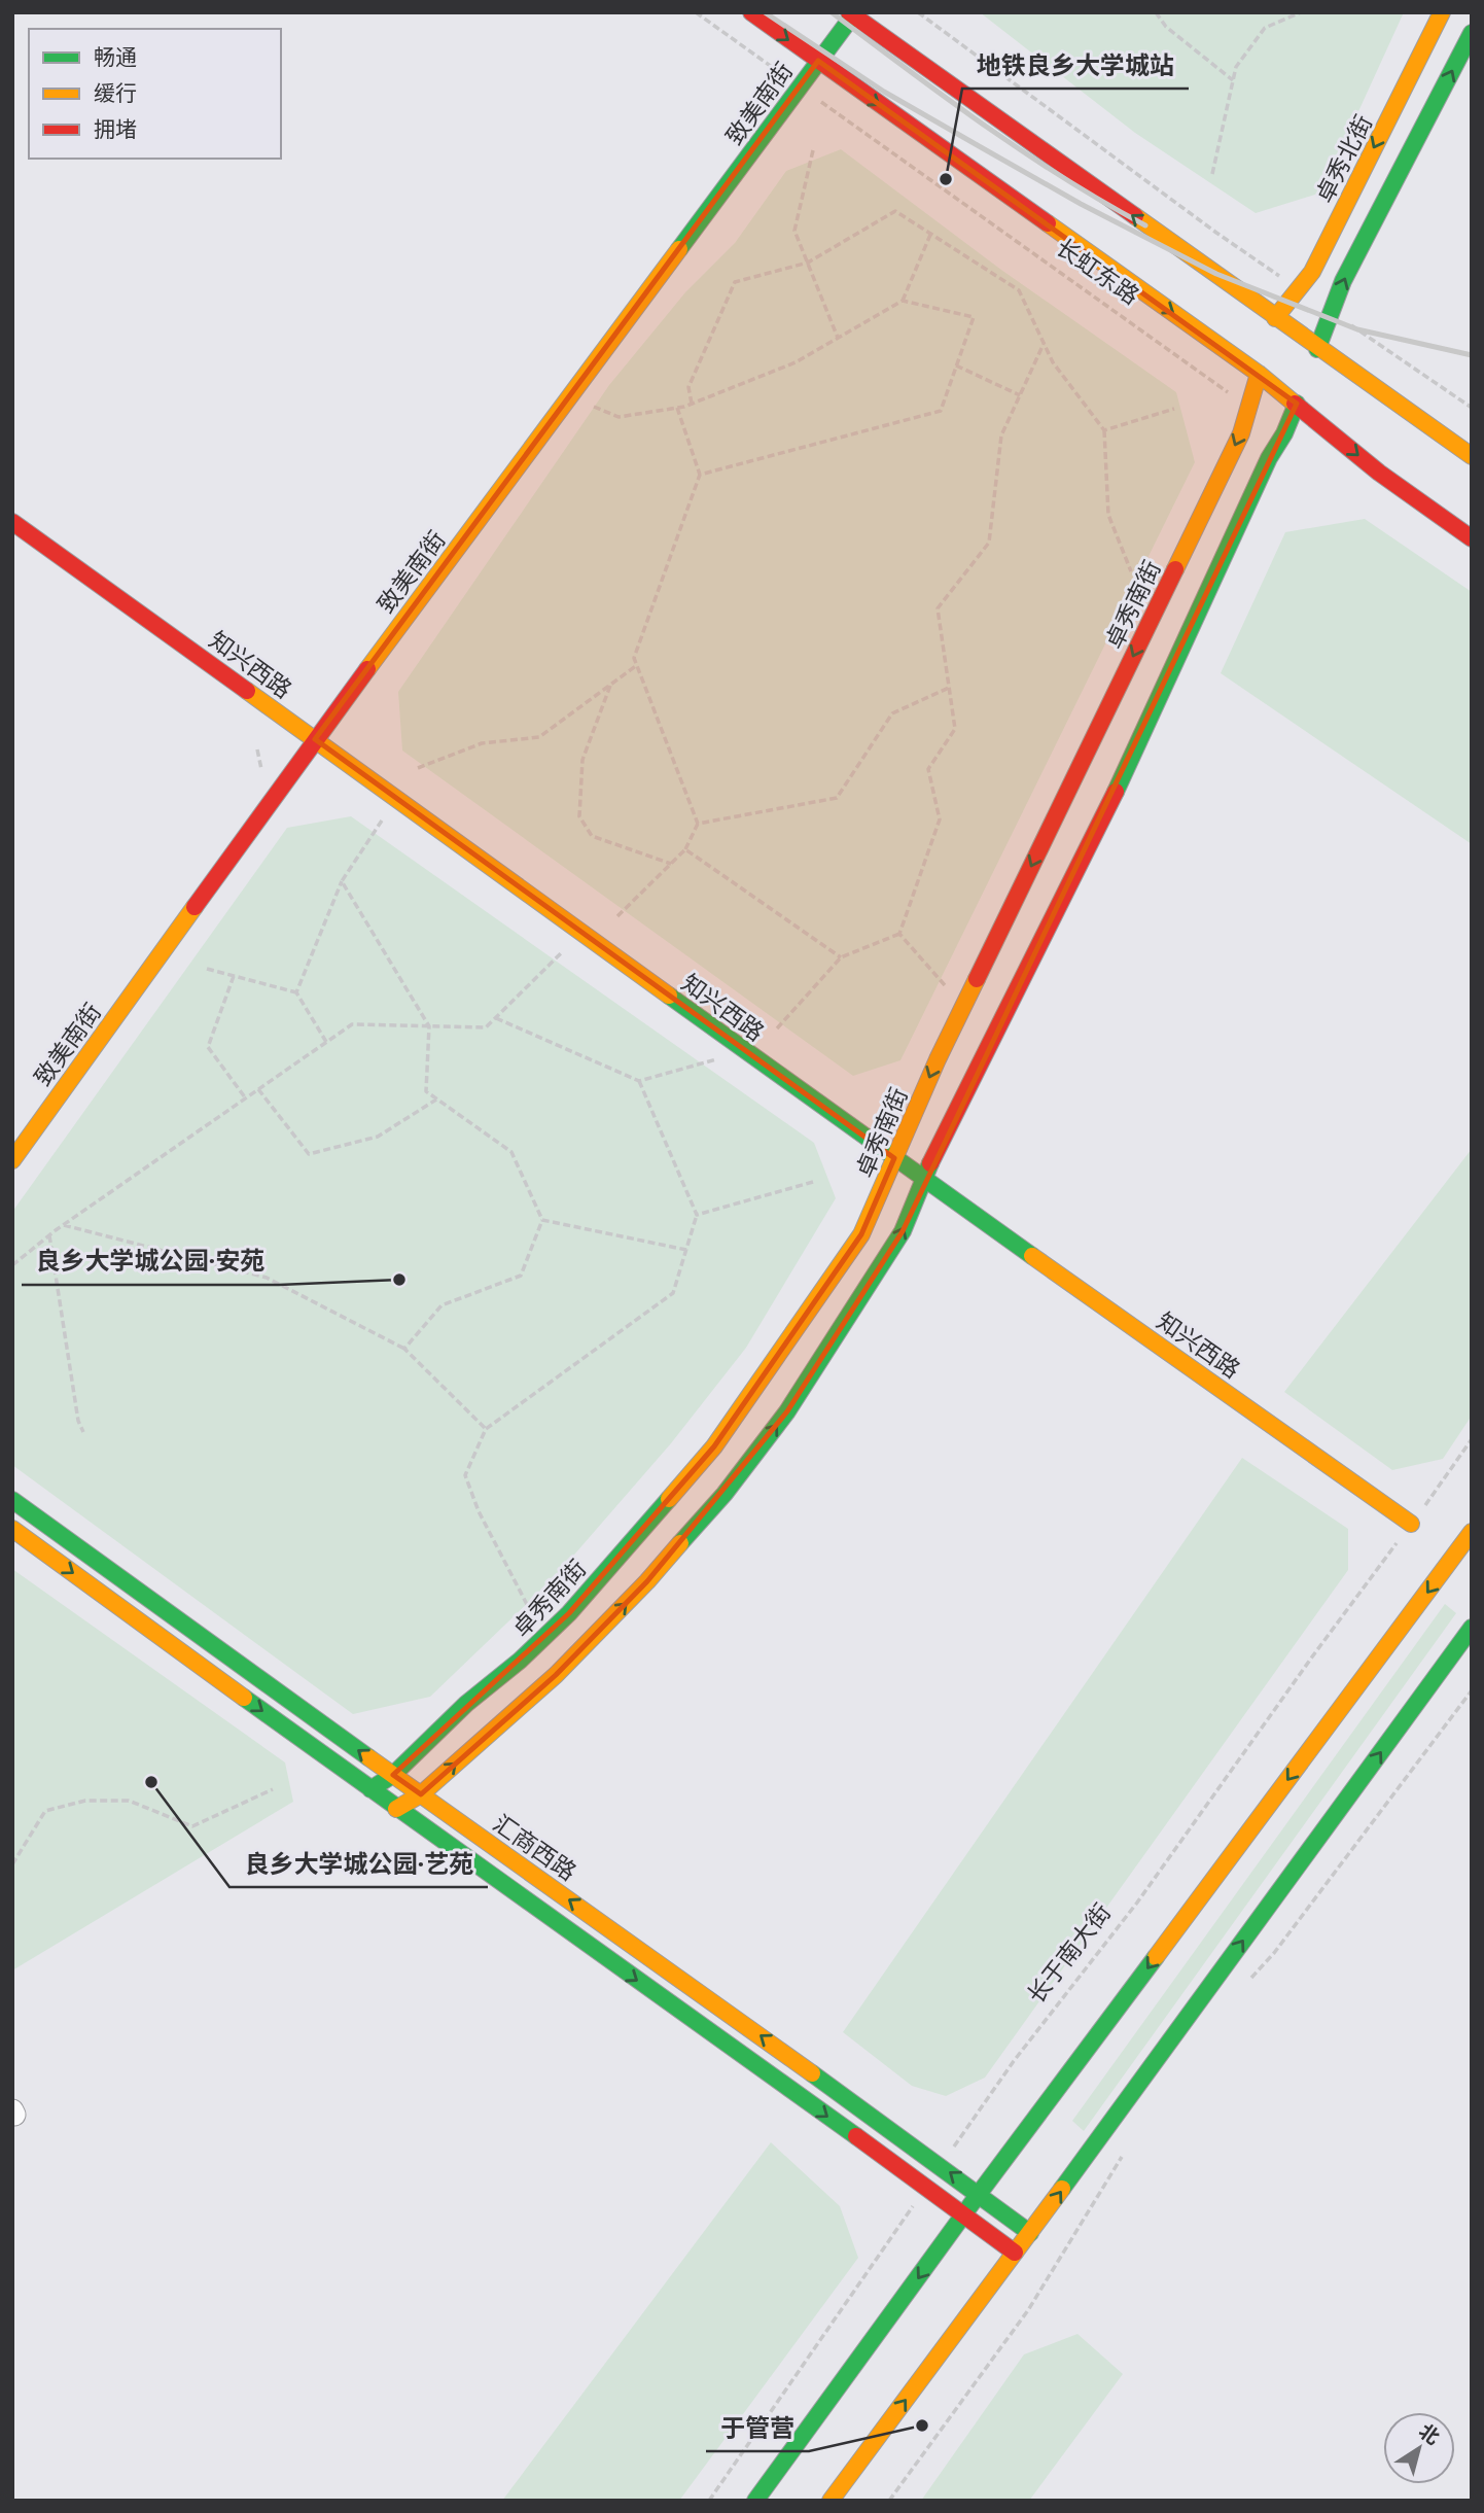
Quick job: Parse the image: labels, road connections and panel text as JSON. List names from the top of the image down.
{
  "streets": {
    "main road": [
      "致美南街",
      "卓秀北街",
      "长虹东路",
      "卓秀南街",
      "知兴西路",
      "汇商西路"
    ],
    "path": ["长于南大街"]
  },
  "crossings": [
    ["致美南街", "长虹东路"],
    ["致美南街", "知兴西路"],
    ["长虹东路", "卓秀南街"],
    ["卓秀南街", "知兴西路"],
    ["卓秀南街", "汇商西路"],
    ["知兴西路", "长于南大街"],
    ["汇商西路", "长于南大街"]
  ],
  "places": [
    "地铁良乡大学城站",
    "良乡大学城公园·安苑",
    "良乡大学城公园·艺苑",
    "于管营"
  ],
  "legend": ["畅通", "缓行", "拥堵"],
  "north": "top right"
}
